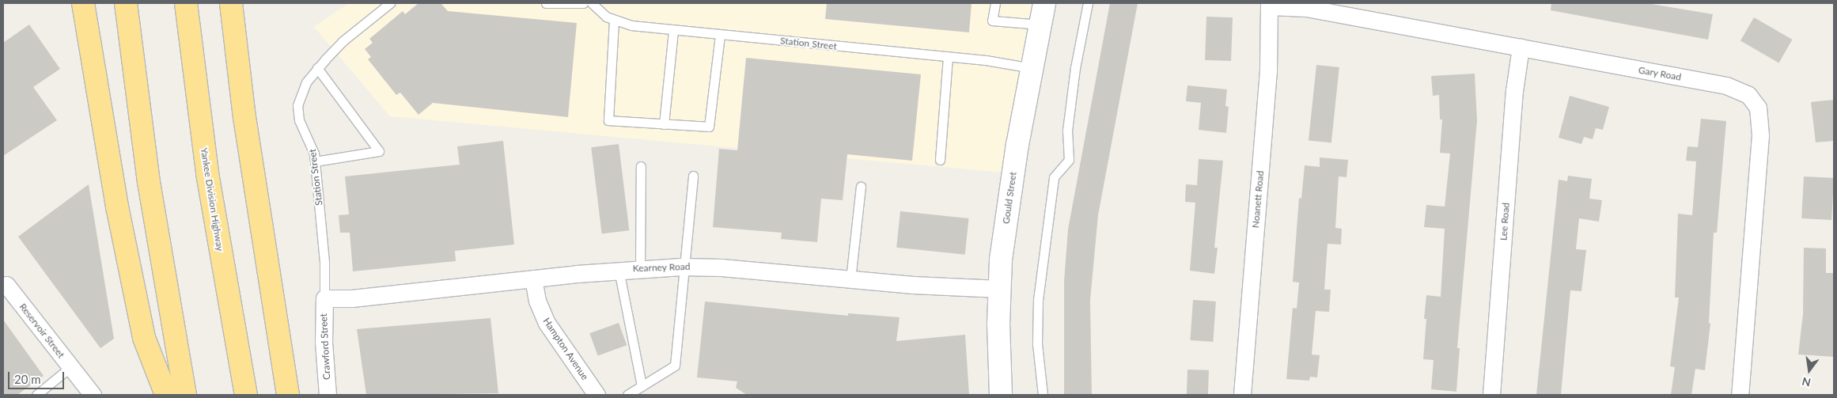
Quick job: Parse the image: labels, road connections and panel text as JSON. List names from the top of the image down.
{
  "streets": {
    "highway": ["Yankee Division Highway"],
    "main road": ["Gould Street"],
    "street": [
      "Gary Road",
      "Noanett Road",
      "Lee Road",
      "Kearney Road",
      "Reservoir Street",
      "Crawford Street",
      "Hampton Avenue"
    ],
    "lane": ["Station Street"]
  },
  "crossings": [
    ["Station Street", "Gould Street"],
    ["Station Street", "Kearney Road"],
    ["Station Street", "Crawford Street"],
    ["Gary Road", "Noanett Road"],
    ["Gary Road", "Lee Road"],
    ["Gould Street", "Kearney Road"],
    ["Kearney Road", "Crawford Street"],
    ["Kearney Road", "Hampton Avenue"]
  ],
  "scale_bar": "20 m",
  "north": "bottom"
}
